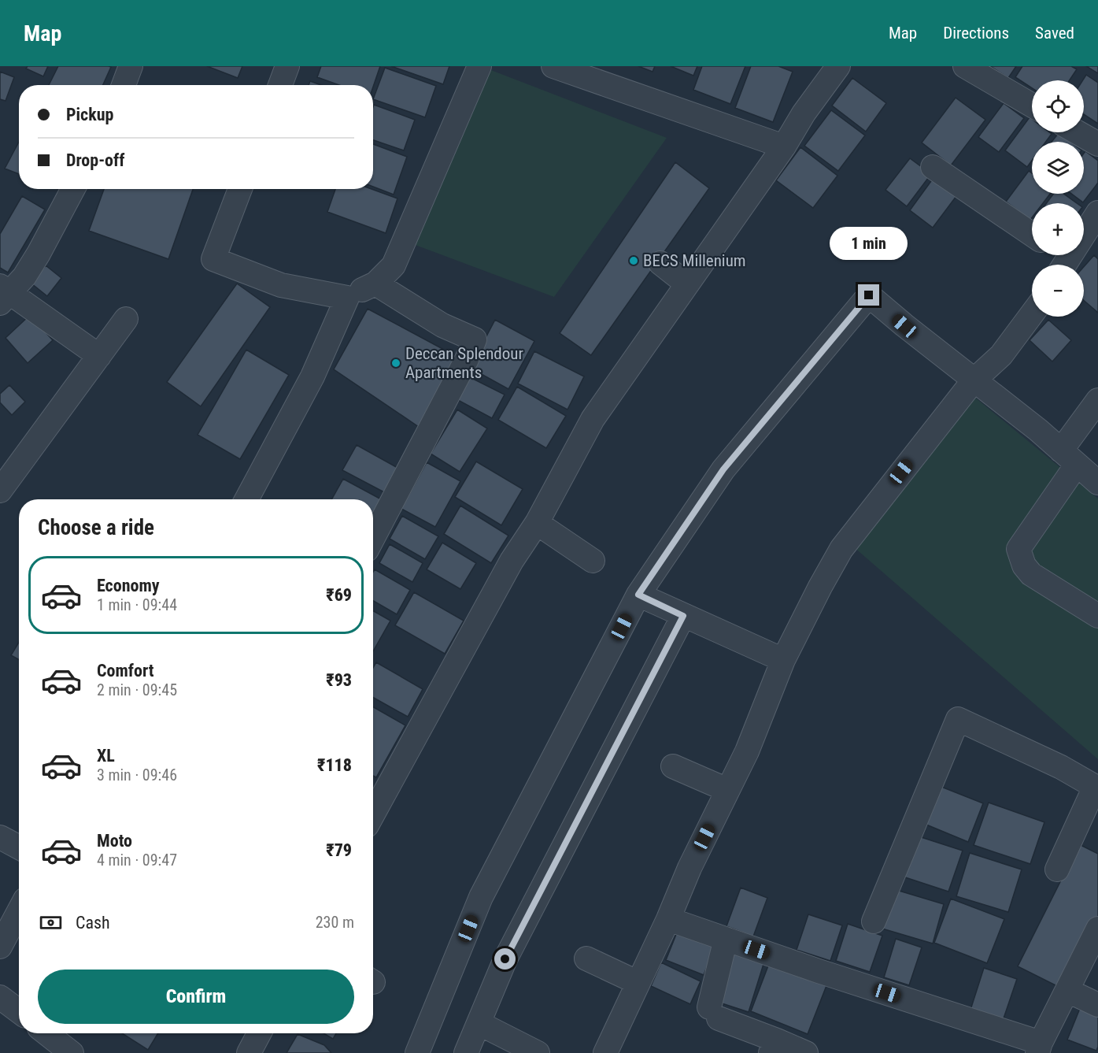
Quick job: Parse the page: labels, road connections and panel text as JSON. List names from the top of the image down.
{
  "places": ["BECS Millenium", "Deccan Splendour Apartments"],
  "page": {
    "header": "Map",
    "nav": ["Map", "Directions", "Saved"],
    "map_buttons": ["+", "−"],
    "banner": ["Pickup", "Drop-off"],
    "bubble": "1 min",
    "heading": "Choose a ride",
    "list": [
      {
        "name": "Economy",
        "note": "1 min · 09:44",
        "value": "₹69"
      },
      {
        "name": "Comfort",
        "note": "2 min · 09:45",
        "value": "₹93"
      },
      {
        "name": "XL",
        "note": "3 min · 09:46",
        "value": "₹118"
      },
      {
        "name": "Moto",
        "note": "4 min · 09:47",
        "value": "₹79"
      }
    ],
    "pay": ["Cash", "230 m"],
    "buttons": "Confirm"
  }
}
